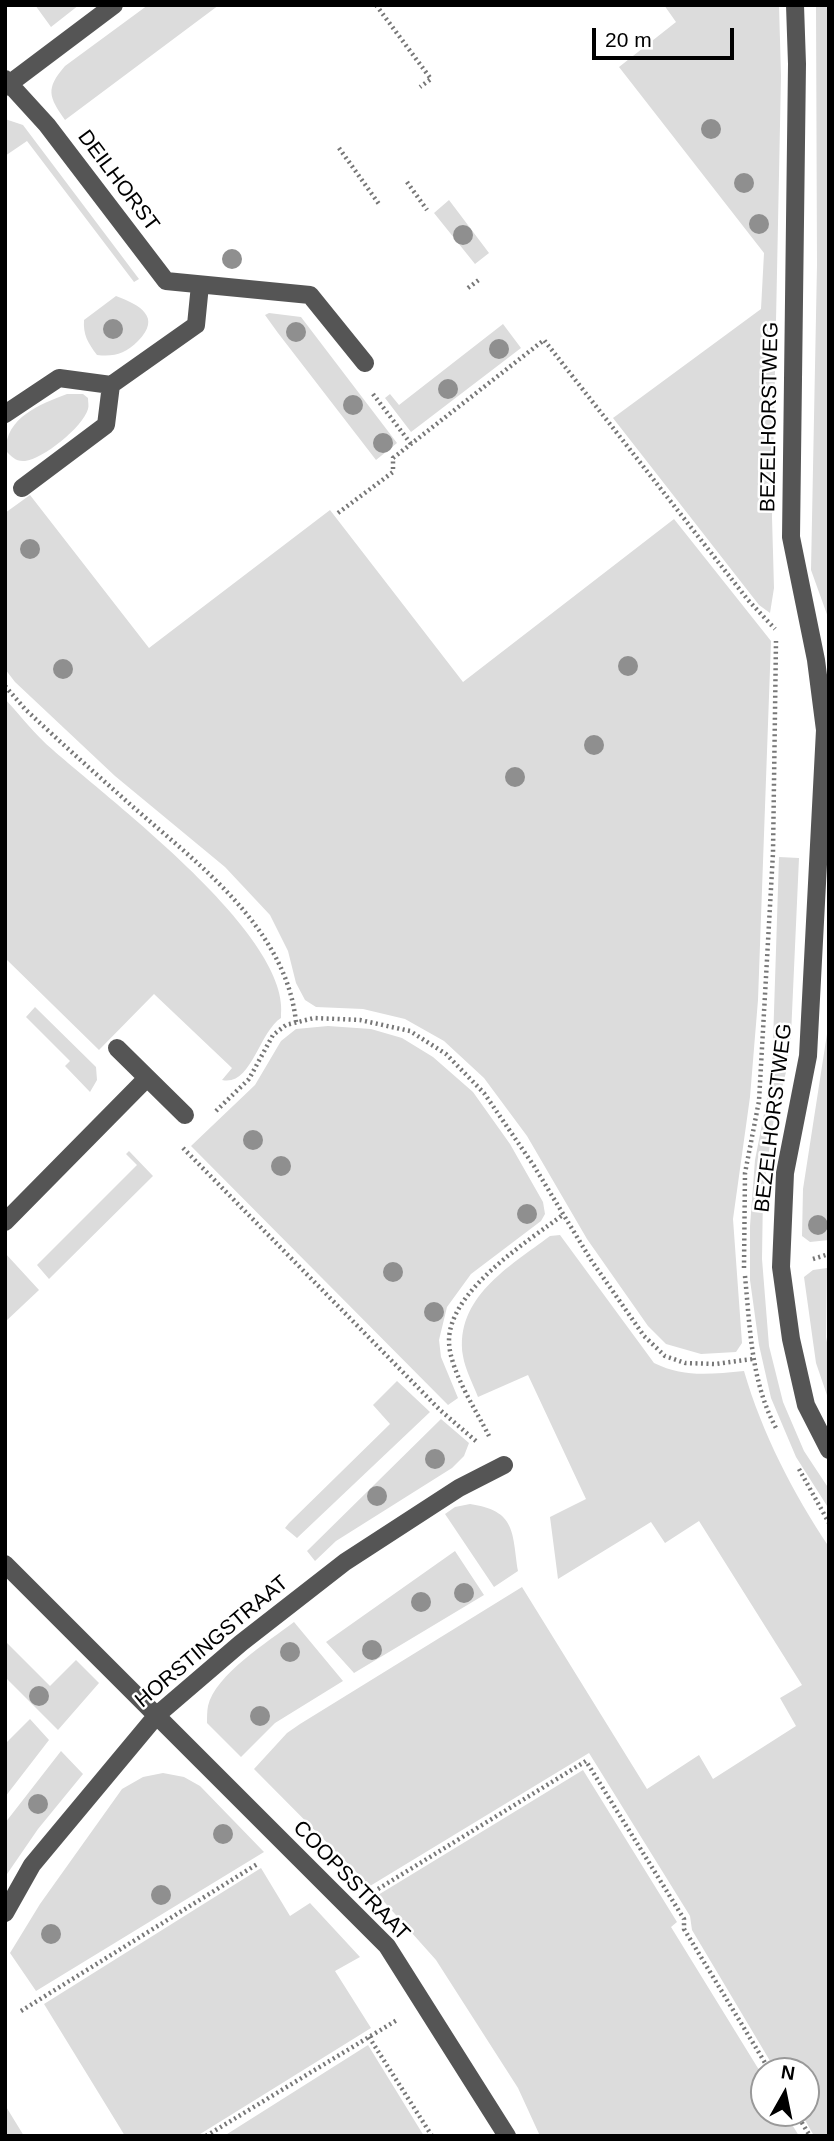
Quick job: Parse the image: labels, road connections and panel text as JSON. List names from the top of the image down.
{
  "streets": {
    "street": [
      "DEILHORST",
      "BEZELHORSTWEG",
      "HORSTINGSTRAAT",
      "COOPSSTRAAT"
    ]
  },
  "crossings": [
    ["HORSTINGSTRAAT", "COOPSSTRAAT"]
  ],
  "scale_bar": "20 m",
  "north": "top"
}
